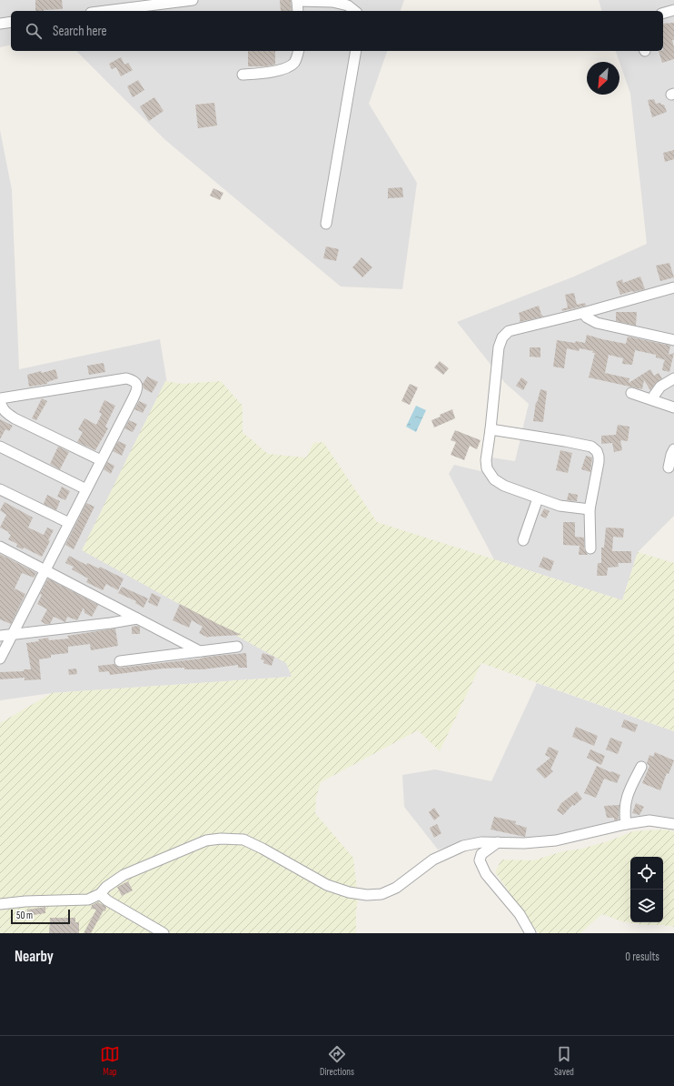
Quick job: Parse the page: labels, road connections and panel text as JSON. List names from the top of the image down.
{
  "scale_bar": "50 m",
  "north": "bottom left",
  "page": {
    "search": "Search here",
    "scale": "50 m",
    "heading": ["Nearby", "0 results"],
    "nav": ["Map", "Directions", "Saved"]
  }
}
